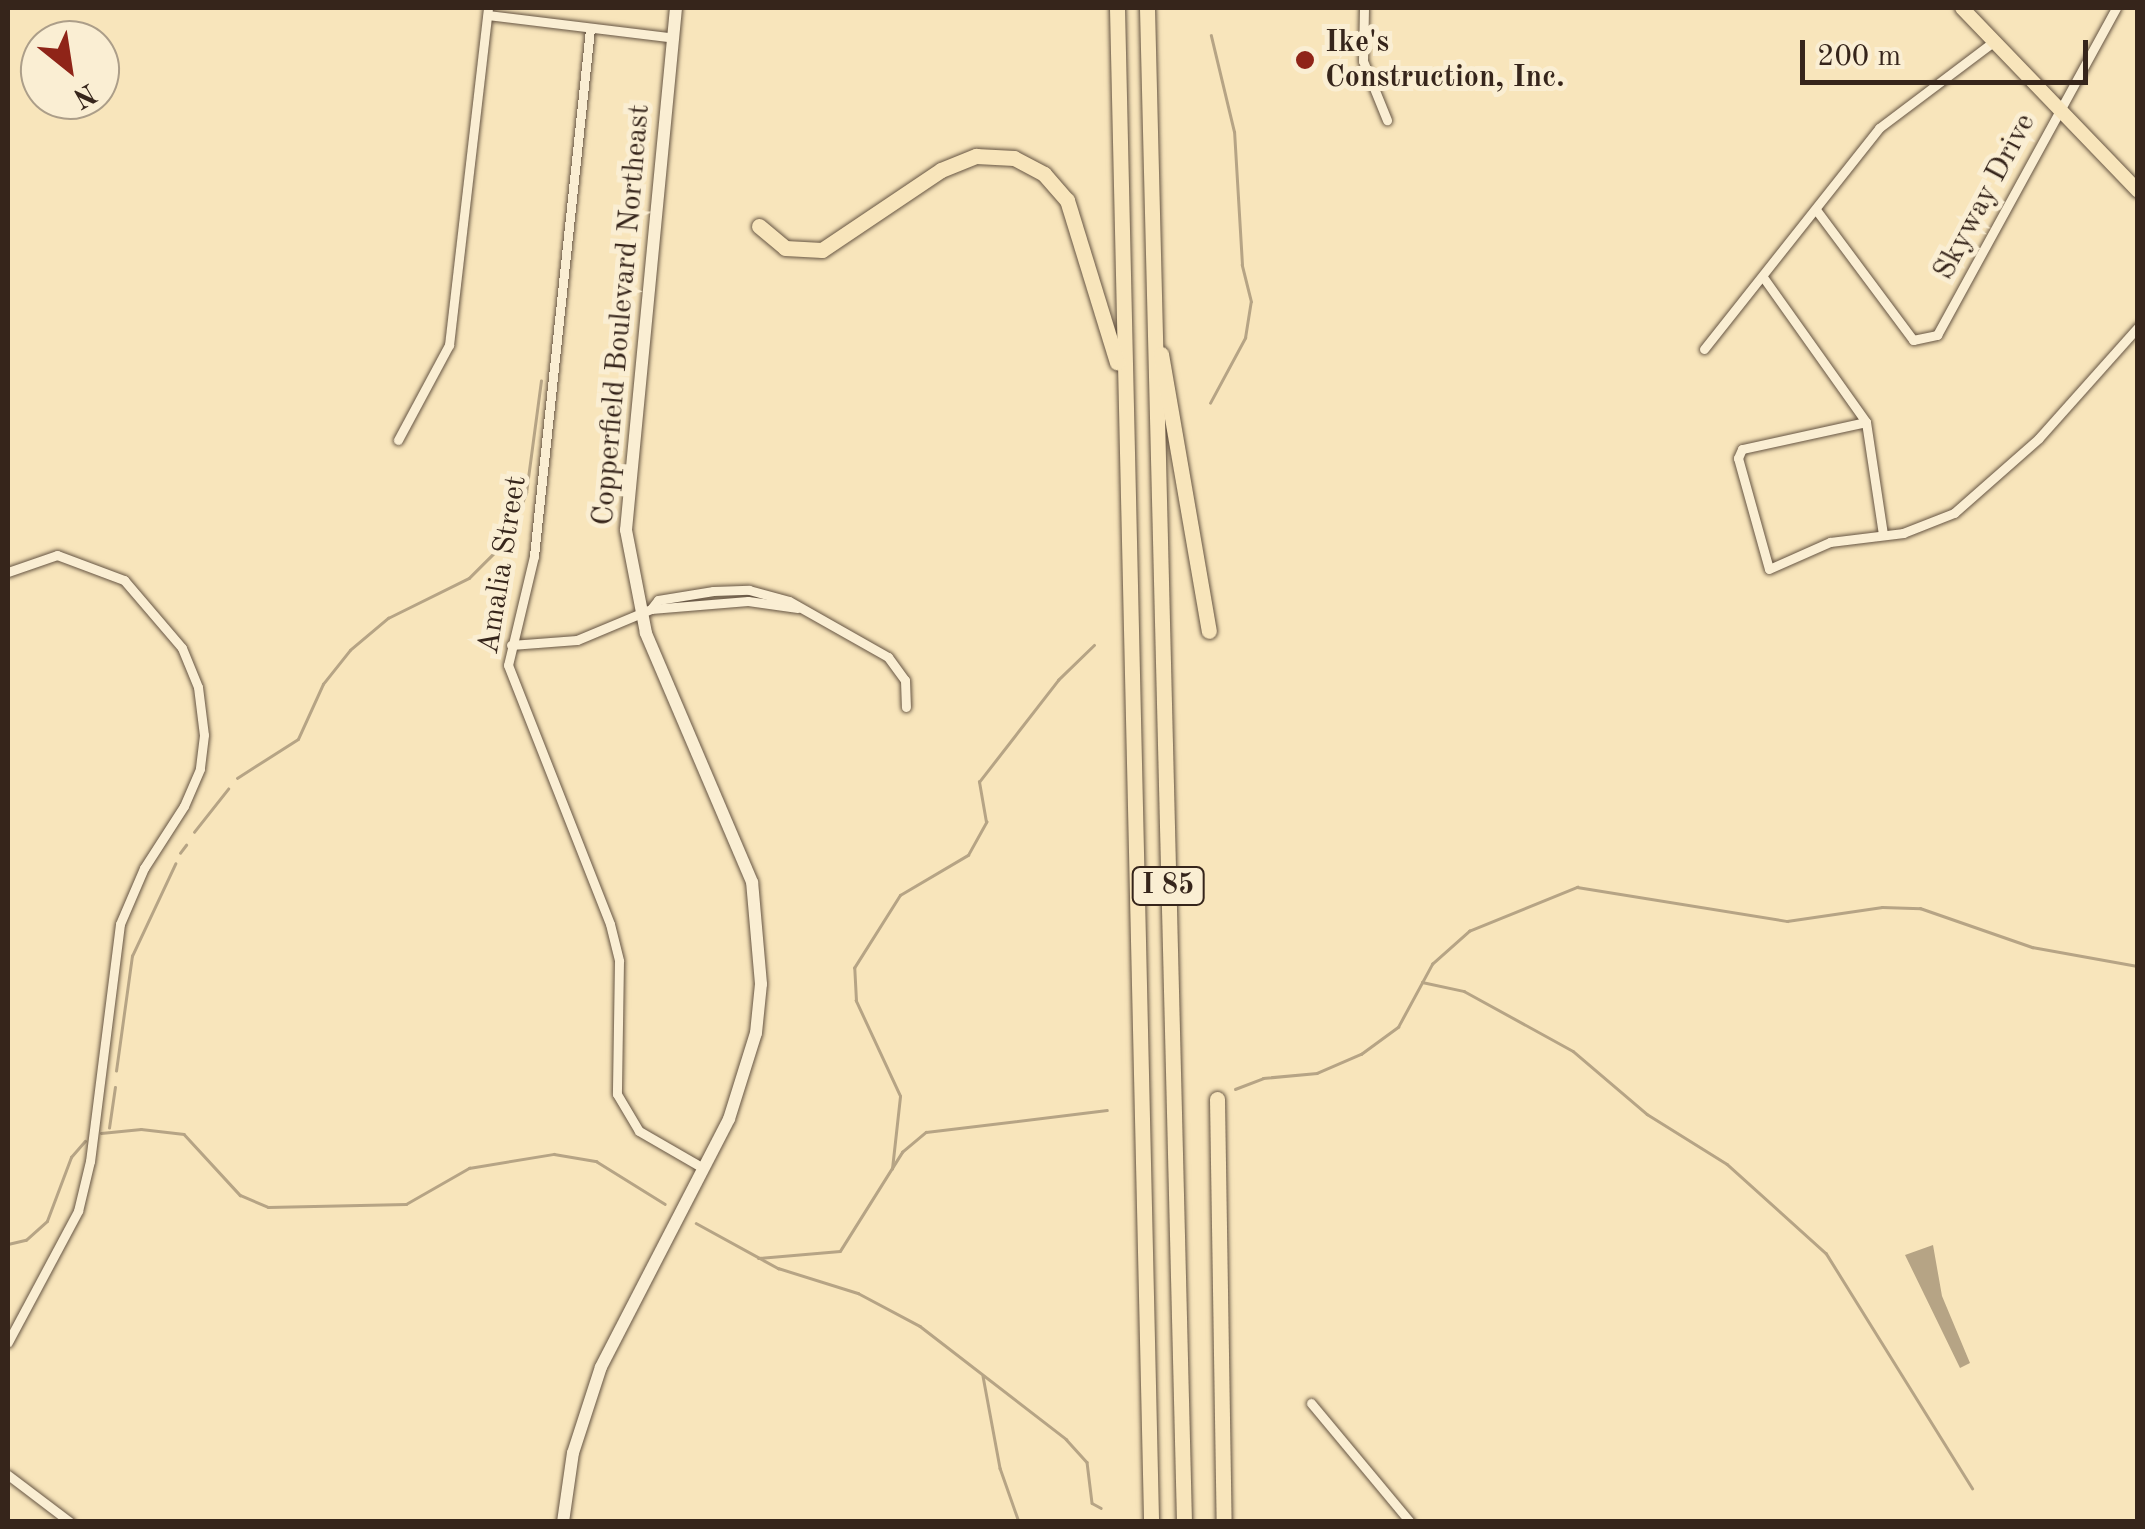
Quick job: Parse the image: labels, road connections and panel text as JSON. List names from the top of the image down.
{
  "streets": {
    "highway": ["I 85"],
    "main road": ["Copperfield Boulevard Northeast"],
    "street": ["Skyway Drive", "Amalia Street"]
  },
  "crossings": [
    ["Copperfield Boulevard Northeast", "Amalia Street"]
  ],
  "places": ["Ike's Construction, Inc."],
  "scale_bar": "200 m",
  "north": "bottom right"
}
